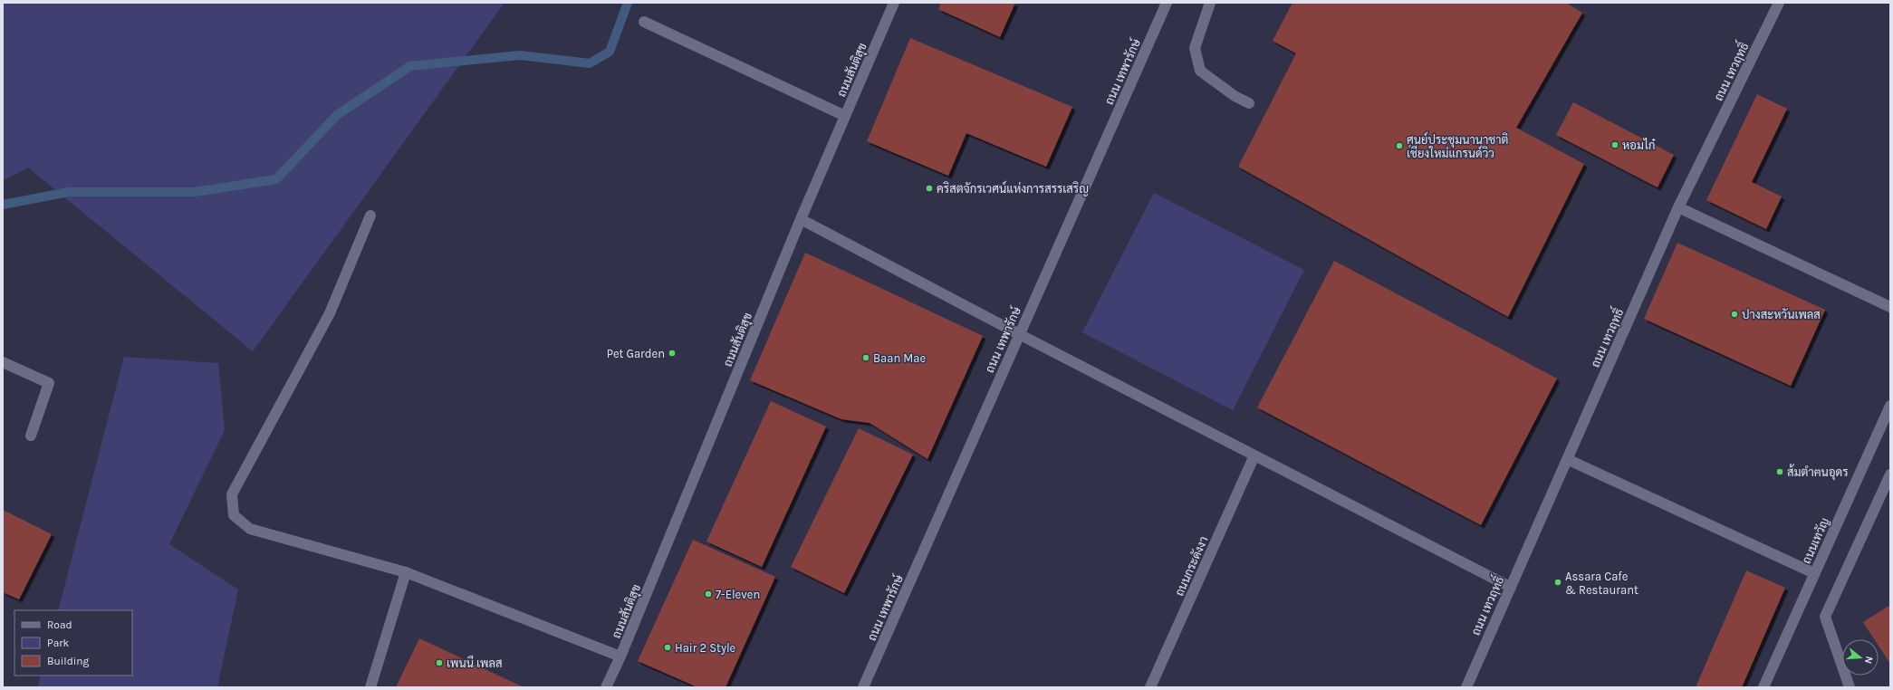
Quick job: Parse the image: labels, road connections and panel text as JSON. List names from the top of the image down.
{
  "streets": {
    "street": [
      "ถนนสันติสุข",
      "ถนน เทพารักษ์",
      "ถนน เทวฤทธิ์",
      "ถนนเทวัญ",
      "ถนนกระดังงา"
    ]
  },
  "places": [
    "หอมไก๋",
    "ศูนย์ประชุมนานาชาติ เชียงใหม่แกรนด์วิว",
    "คริสตจักรเวศน์แห่งการสรรเสริญ",
    "ปางสะหวันเพลส",
    "Pet Garden",
    "Baan Mae",
    "ส้มตำฅนอุดร",
    "Assara Cafe & Restaurant",
    "7-Eleven",
    "Hair 2 Style",
    "เพนนี เพลส"
  ],
  "legend": ["Road", "Park", "Building"],
  "north": "right"
}
